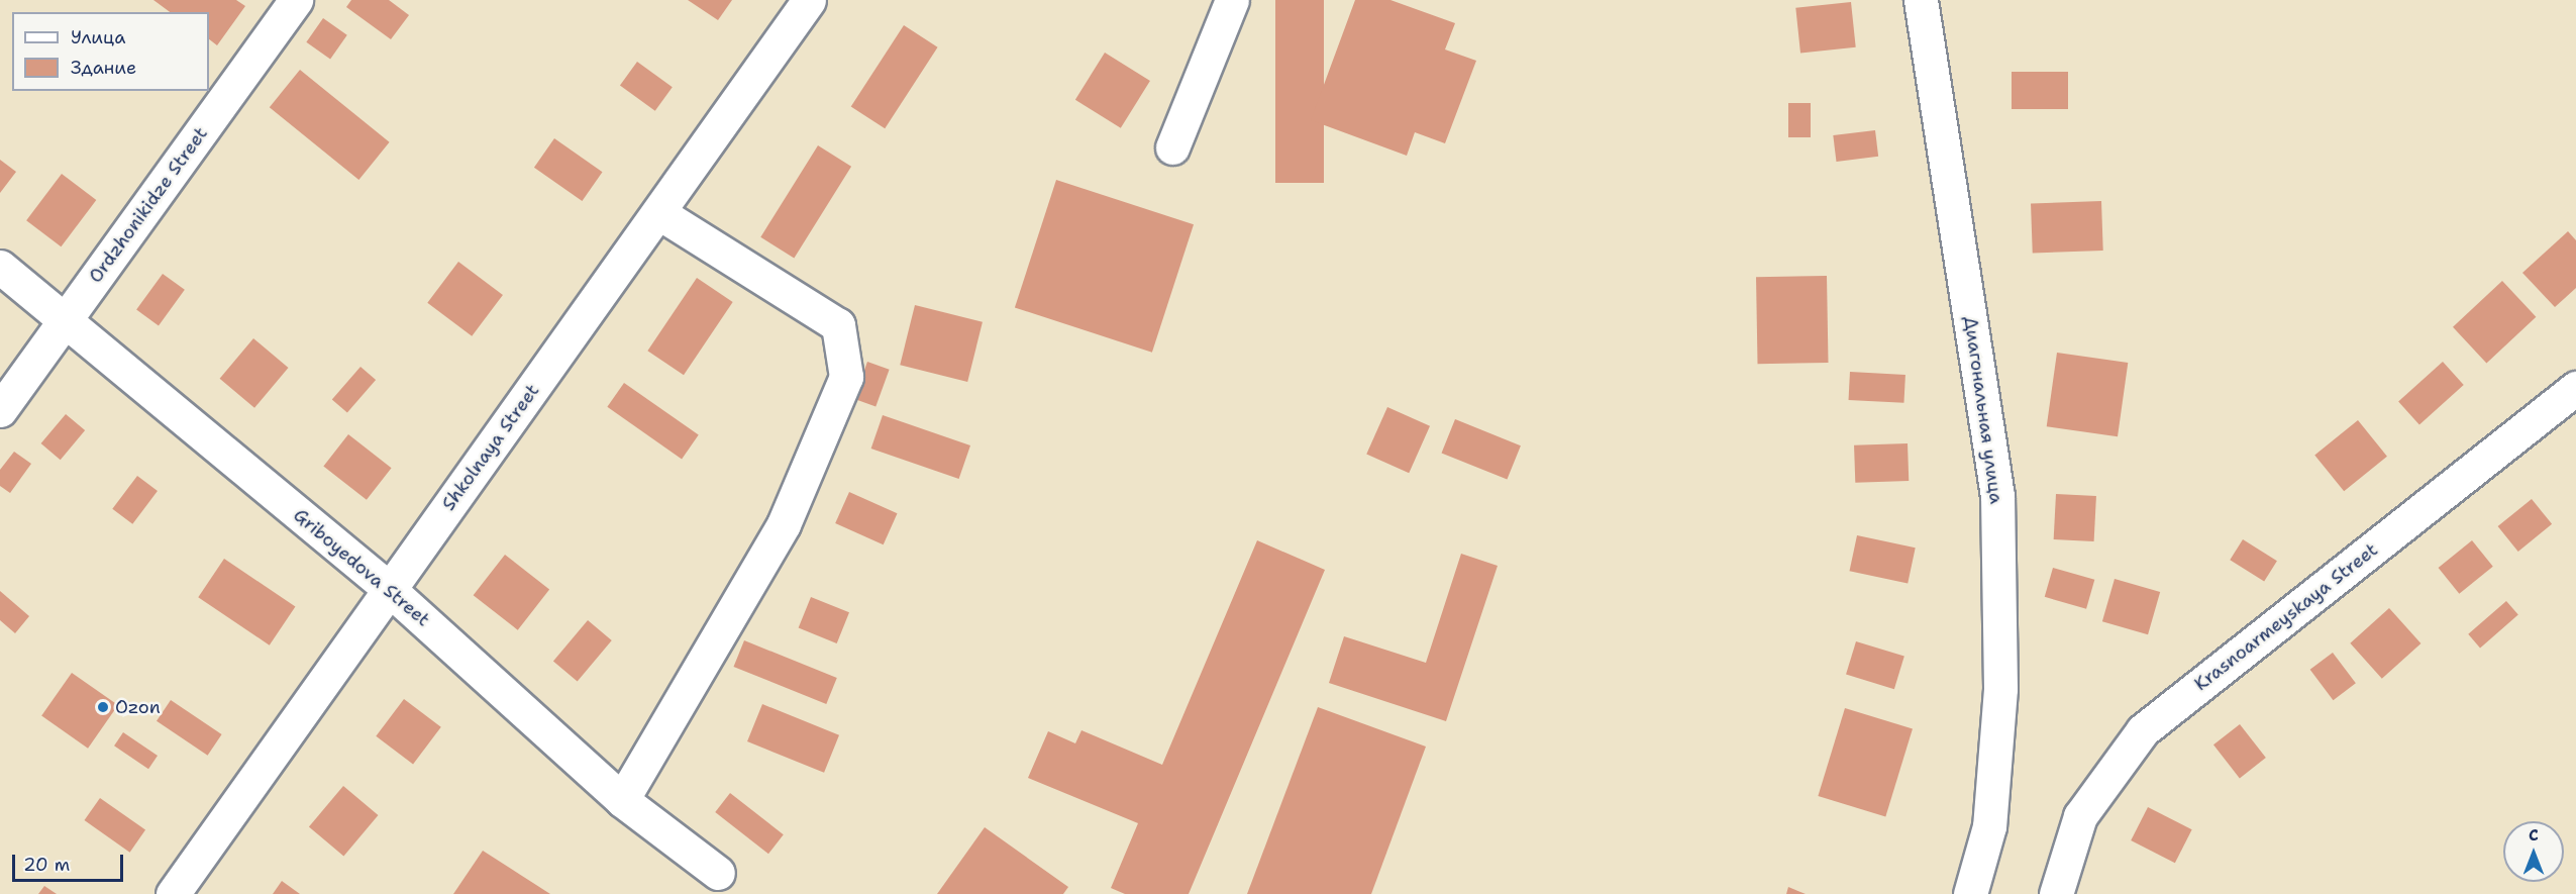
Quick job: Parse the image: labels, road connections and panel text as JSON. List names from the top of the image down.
{
  "streets": {
    "street": [
      "Ordzhonikidze Street",
      "Диагональная улица",
      "Shkolnaya Street",
      "Griboyedova Street",
      "Krasnoarmeyskaya Street"
    ]
  },
  "crossings": [
    ["Ordzhonikidze Street", "Griboyedova Street"],
    ["Shkolnaya Street", "Griboyedova Street"]
  ],
  "places": ["Ozon"],
  "legend": ["Улица", "Здание"],
  "scale_bar": "20 m",
  "north": "top"
}
